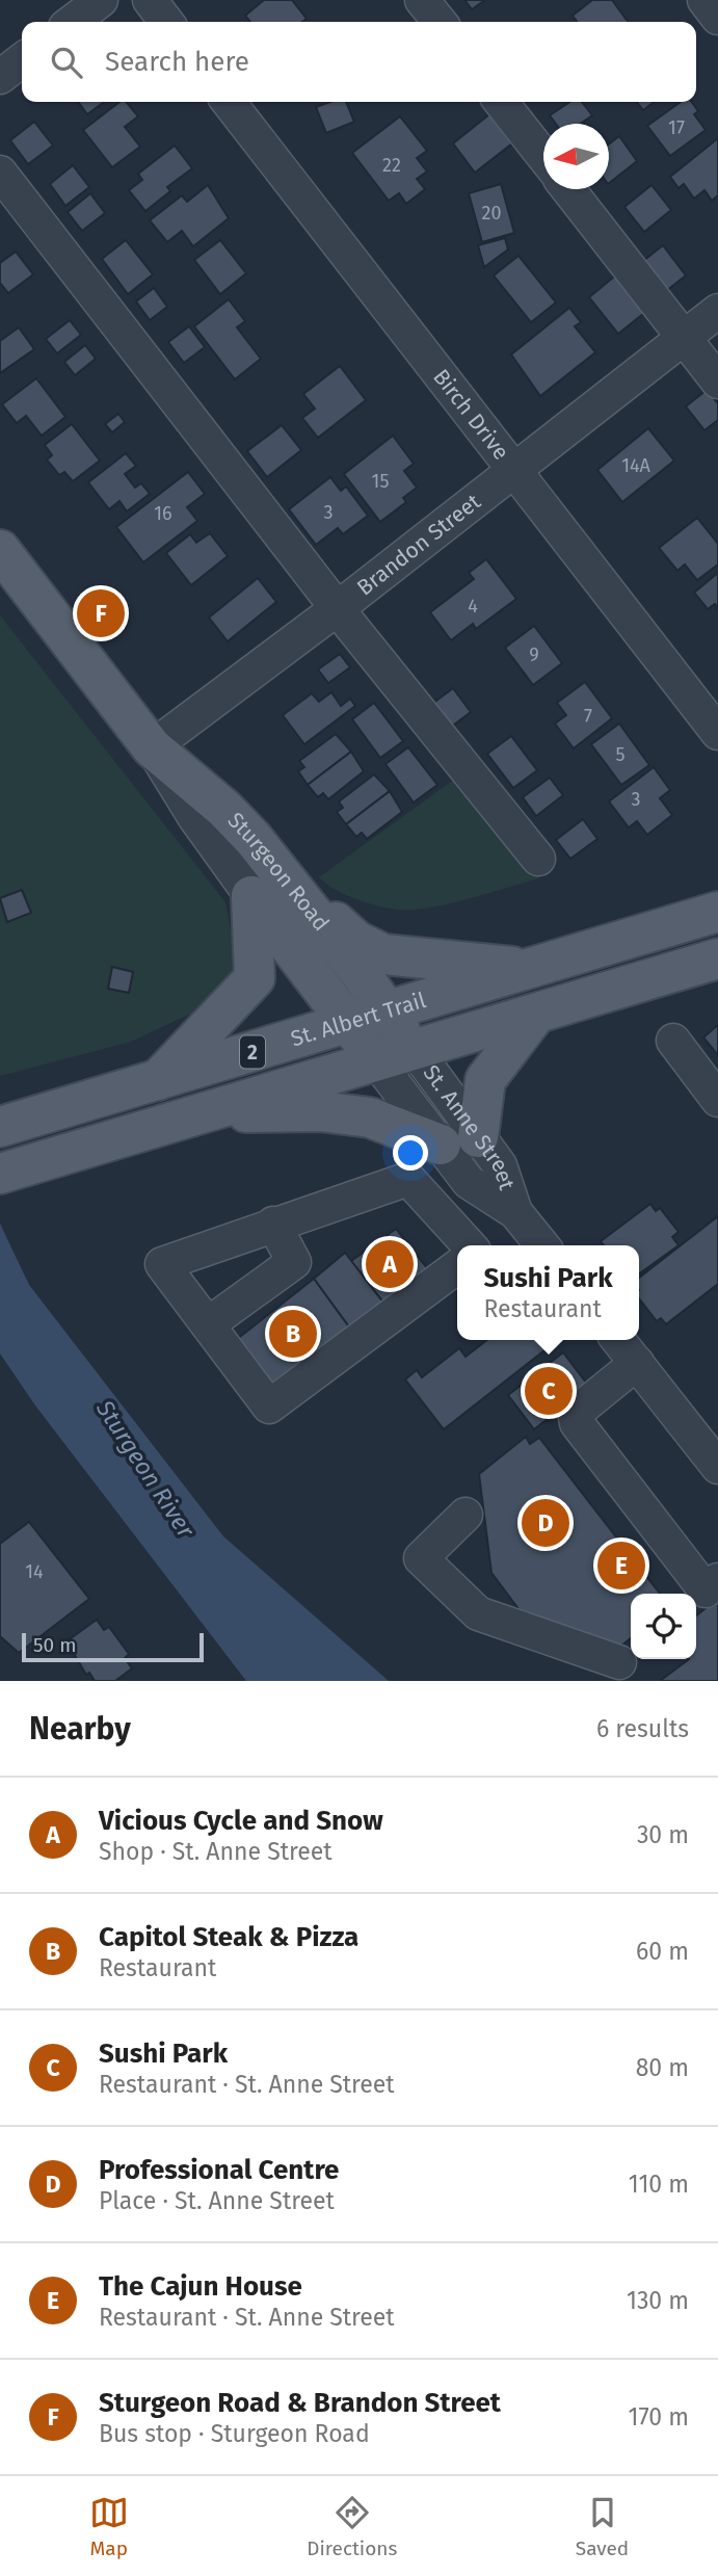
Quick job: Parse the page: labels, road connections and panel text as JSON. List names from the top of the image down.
{
  "streets": {
    "main road": ["Sturgeon Road", "St. Albert Trail", "2"],
    "street": ["Birch Drive", "Brandon Street", "St. Anne Street"]
  },
  "crossings": [
    ["Birch Drive", "Brandon Street"],
    ["Brandon Street", "Sturgeon Road"],
    ["Sturgeon Road", "St. Albert Trail"],
    ["Sturgeon Road", "St. Anne Street"],
    ["St. Albert Trail", "St. Anne Street"]
  ],
  "water": ["Sturgeon River"],
  "house_numbers": [
    "17",
    "22",
    "20",
    "14A",
    "15",
    "3",
    "16",
    "4",
    "9",
    "7",
    "5",
    "3",
    "14"
  ],
  "scale_bar": "50 m",
  "north": "left",
  "page": {
    "search": "Search here",
    "pins": [
      "F",
      "A",
      "B",
      "C",
      "D",
      "E"
    ],
    "popup": ["Sushi Park", "Restaurant"],
    "scale": "50 m",
    "heading": ["Nearby", "6 results"],
    "list": [
      {
        "mark": "A",
        "name": "Vicious Cycle and Snow",
        "note": "Shop · St. Anne Street",
        "value": "30 m"
      },
      {
        "mark": "B",
        "name": "Capitol Steak & Pizza",
        "note": "Restaurant",
        "value": "60 m"
      },
      {
        "mark": "C",
        "name": "Sushi Park",
        "note": "Restaurant · St. Anne Street",
        "value": "80 m"
      },
      {
        "mark": "D",
        "name": "Professional Centre",
        "note": "Place · St. Anne Street",
        "value": "110 m"
      },
      {
        "mark": "E",
        "name": "The Cajun House",
        "note": "Restaurant · St. Anne Street",
        "value": "130 m"
      },
      {
        "mark": "F",
        "name": "Sturgeon Road & Brandon Street",
        "note": "Bus stop · Sturgeon Road",
        "value": "170 m"
      }
    ],
    "nav": ["Map", "Directions", "Saved"]
  }
}
